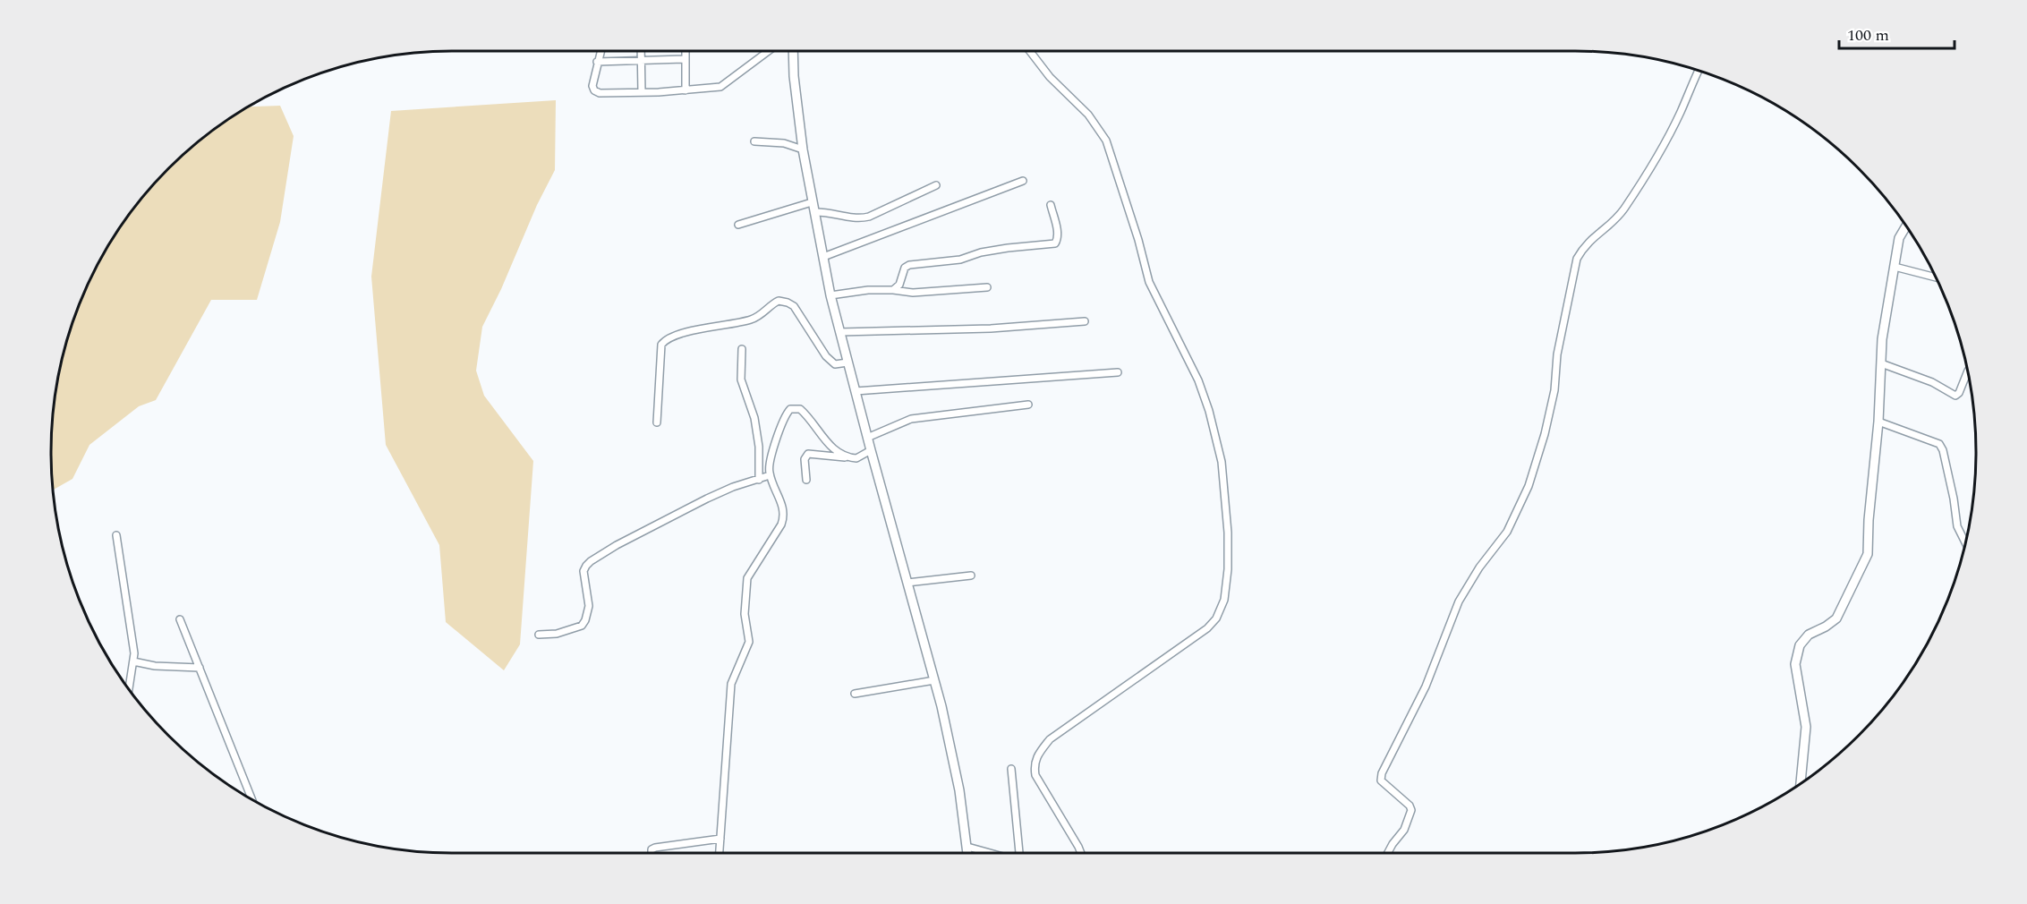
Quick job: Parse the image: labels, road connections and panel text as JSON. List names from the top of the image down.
{
  "scale_bar": "100 m"
}
